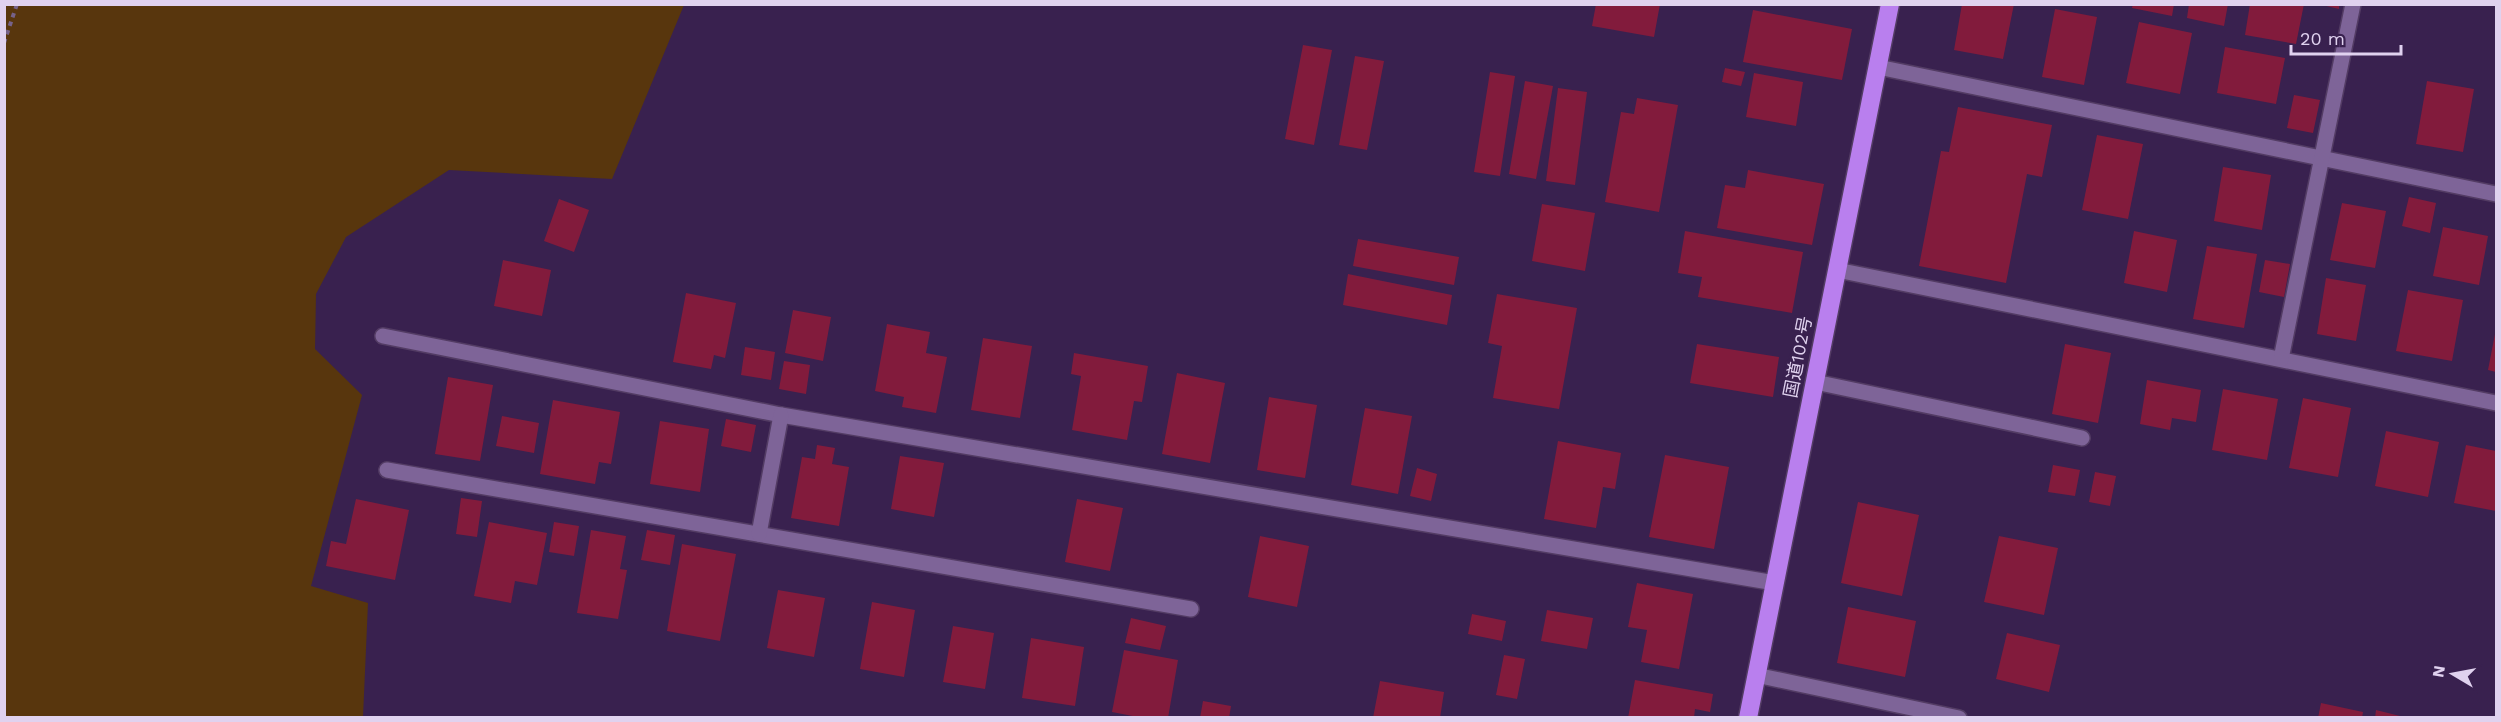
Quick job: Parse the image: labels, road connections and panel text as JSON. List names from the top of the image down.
{
  "streets": {
    "highway": ["国道102号"]
  },
  "scale_bar": "20 m",
  "north": "left"
}
